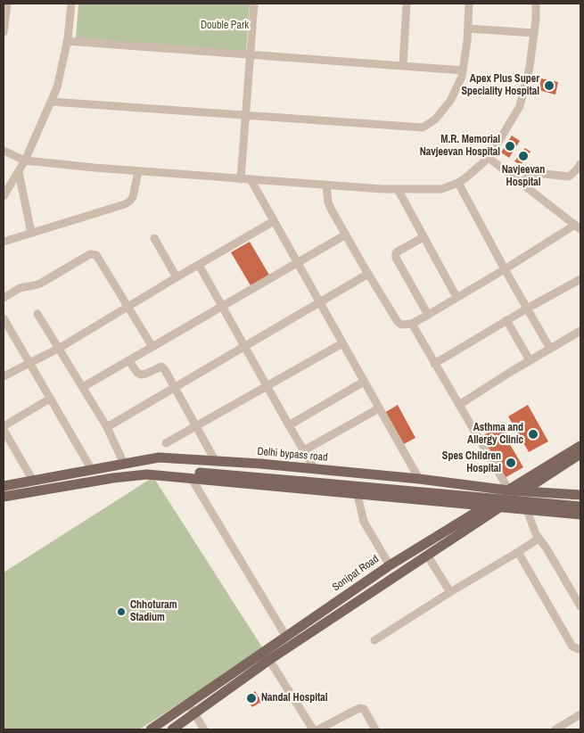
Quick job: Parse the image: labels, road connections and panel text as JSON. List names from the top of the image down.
{
  "streets": {
    "main road": ["Delhi bypass road", "Sonipat Road"]
  },
  "crossings": [
    ["Delhi bypass road", "Sonipat Road"]
  ],
  "parks": ["Double Park"],
  "places": [
    "Apex Plus Super Speciality Hospital",
    "M.R. Memorial Navjeevan Hospital",
    "Navjeevan Hospital",
    "Asthma and Allergy Clinic",
    "Spes Children Hospital",
    "Chhoturam Stadium",
    "Nandal Hospital"
  ]
}
